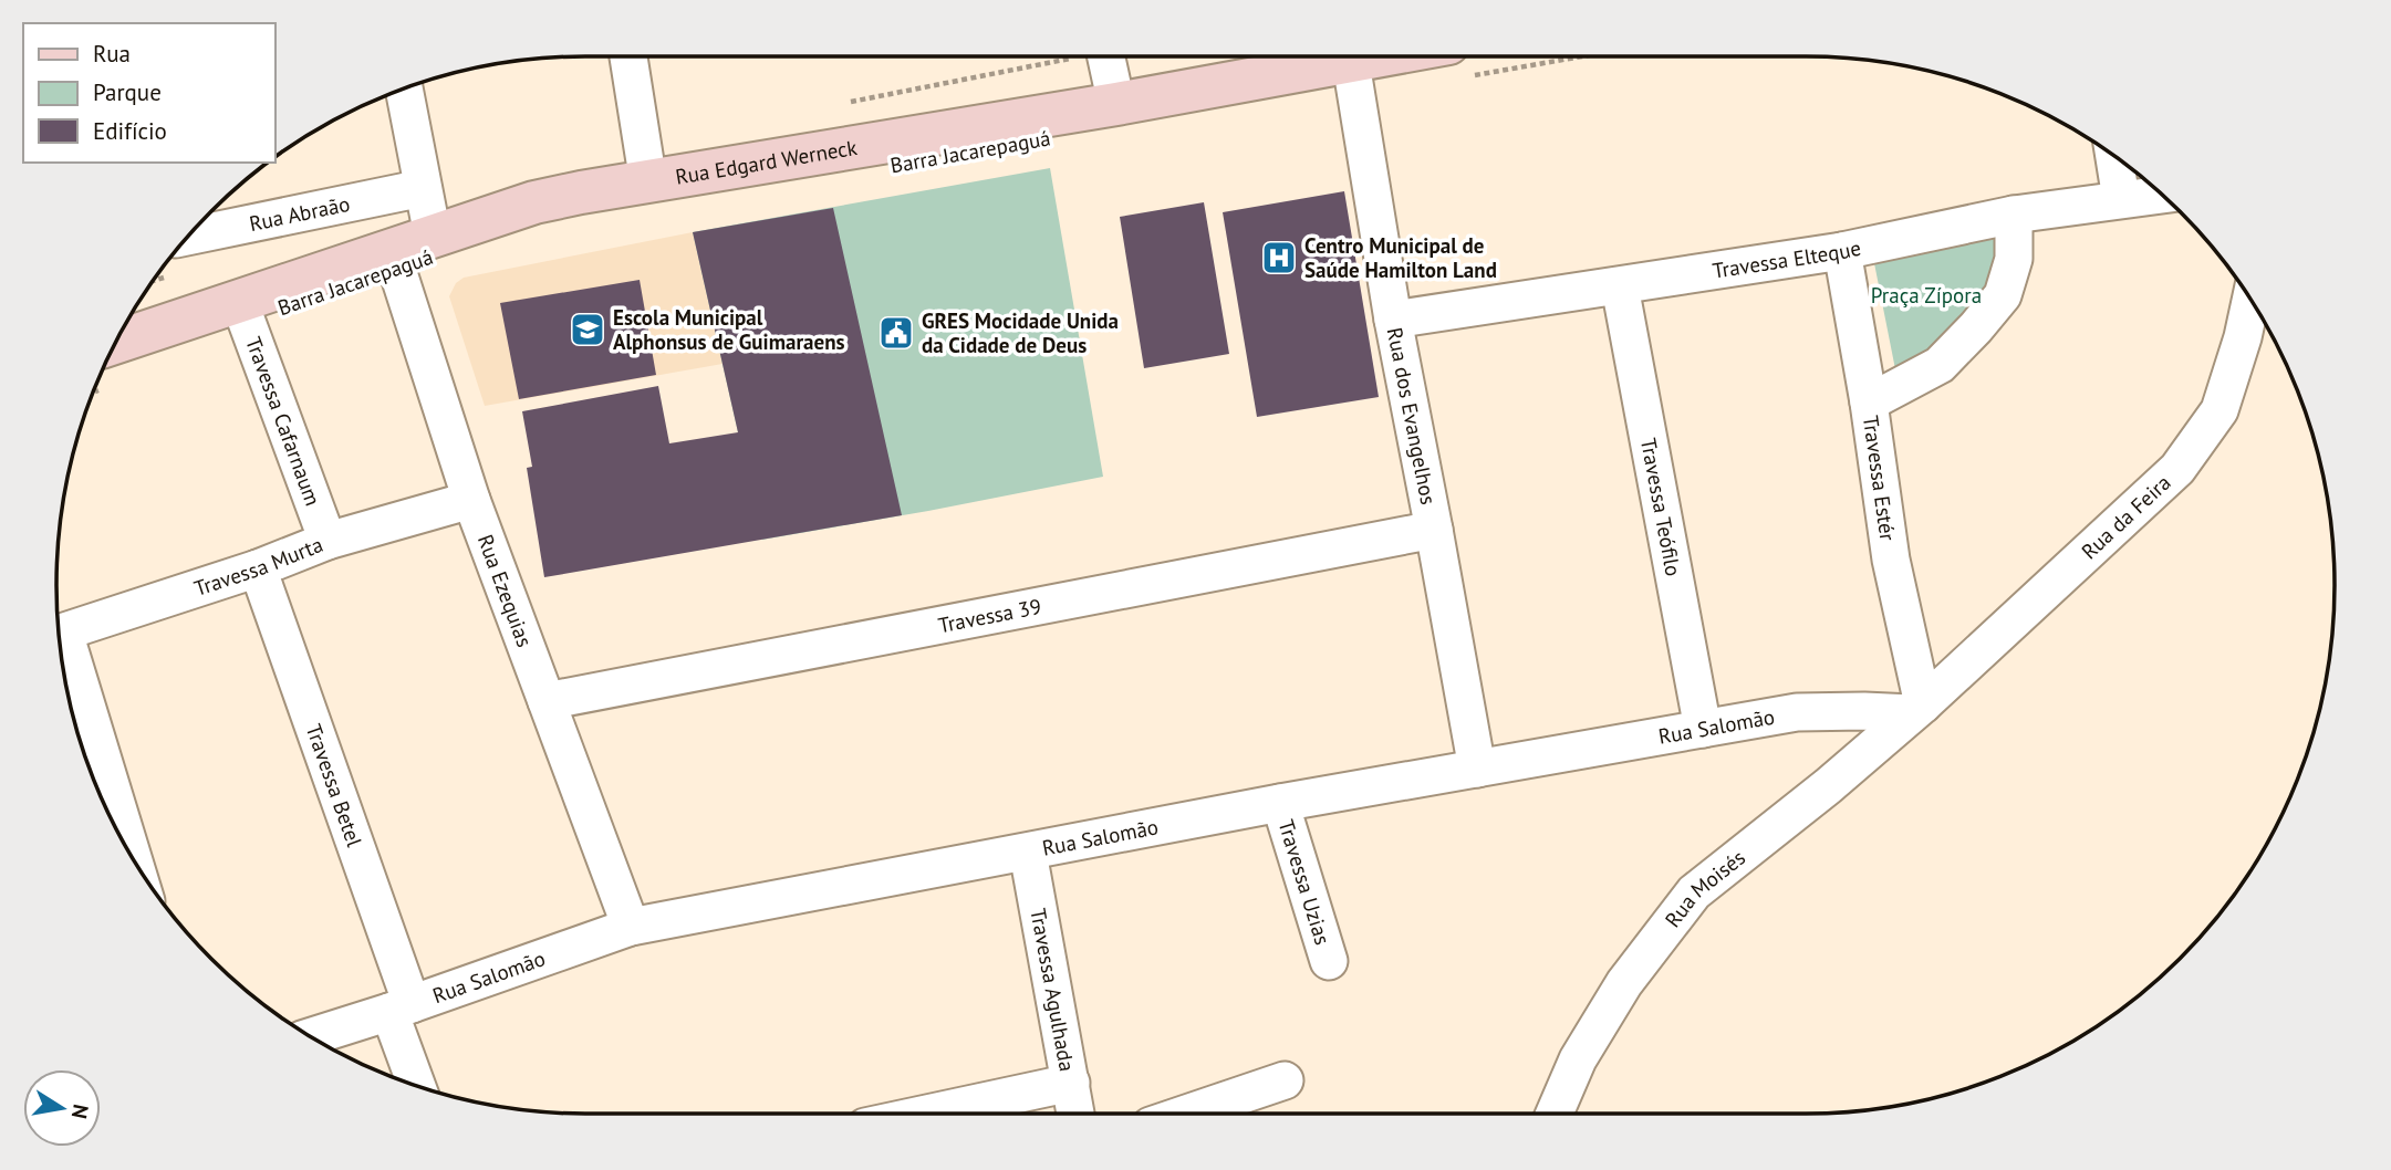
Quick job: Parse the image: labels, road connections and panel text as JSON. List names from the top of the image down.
{
  "streets": {
    "main road": ["Rua Edgard Werneck"],
    "street": [
      "Rua Abraão",
      "Travessa Elteque",
      "Rua dos Evangelhos",
      "Travessa Cafarnaum",
      "Travessa Estér",
      "Travessa Teófilo",
      "Rua da Feira",
      "Travessa Murta",
      "Rua Ezequias",
      "Travessa 39",
      "Rua Salomão",
      "Travessa Betel",
      "Travessa Uzias",
      "Rua Moisés",
      "Travessa Agulhada"
    ]
  },
  "crossings": [
    ["Rua Edgard Werneck", "Rua dos Evangelhos"],
    ["Rua Edgard Werneck", "Travessa Cafarnaum"],
    ["Rua Edgard Werneck", "Rua Ezequias"],
    ["Travessa Elteque", "Rua dos Evangelhos"],
    ["Travessa Elteque", "Travessa Estér"],
    ["Travessa Elteque", "Travessa Teófilo"],
    ["Rua dos Evangelhos", "Travessa 39"],
    ["Rua dos Evangelhos", "Rua Salomão"],
    ["Travessa Cafarnaum", "Travessa Murta"],
    ["Travessa Estér", "Rua da Feira"],
    ["Travessa Estér", "Rua Salomão"],
    ["Travessa Estér", "Rua Moisés"],
    ["Travessa Teófilo", "Rua Salomão"],
    ["Rua da Feira", "Rua Salomão"],
    ["Rua da Feira", "Rua Moisés"],
    ["Travessa Murta", "Rua Ezequias"],
    ["Travessa Murta", "Travessa Betel"],
    ["Rua Ezequias", "Travessa 39"],
    ["Rua Ezequias", "Rua Salomão"],
    ["Rua Salomão", "Travessa Betel"],
    ["Rua Salomão", "Travessa Uzias"],
    ["Rua Salomão", "Rua Moisés"],
    ["Rua Salomão", "Travessa Agulhada"]
  ],
  "parks": ["Praça Zípora"],
  "places": {
    "hospital": ["Centro Municipal de Saúde Hamilton Land"],
    "school or university": ["Escola Municipal Alphonsus de Guimaraens"],
    "public building": ["GRES Mocidade Unida da Cidade de Deus"]
  },
  "legend": ["Rua", "Parque", "Edifício"],
  "north": "right"
}
